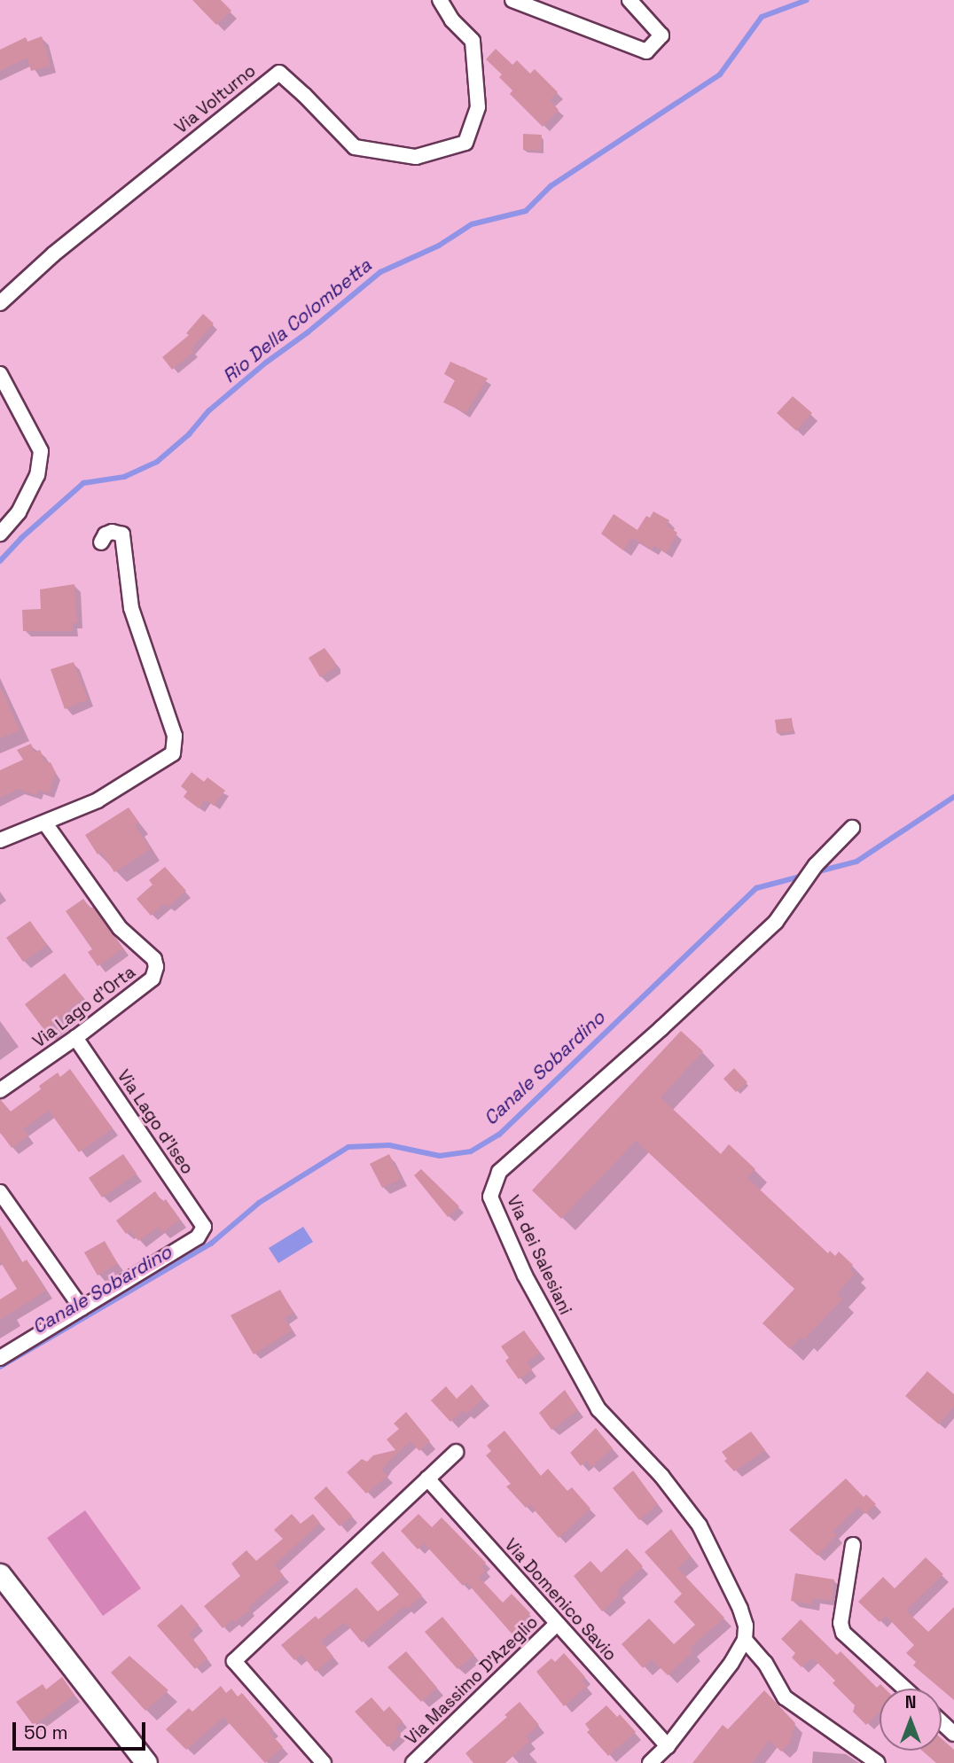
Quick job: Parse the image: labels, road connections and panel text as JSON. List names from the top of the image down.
{
  "streets": {
    "street": [
      "Via Volturno",
      "Via Lago d'Orta",
      "Via Lago d'Iseo",
      "Via dei Salesiani",
      "Via Domenico Savio",
      "Via Massimo D'Azeglio"
    ]
  },
  "crossings": [
    ["Via Lago d'Orta", "Via Lago d'Iseo"],
    ["Via Domenico Savio", "Via Massimo D'Azeglio"]
  ],
  "water": ["Rio Della Colombetta", "Canale Sobardino"],
  "scale_bar": "50 m",
  "north": "top"
}
